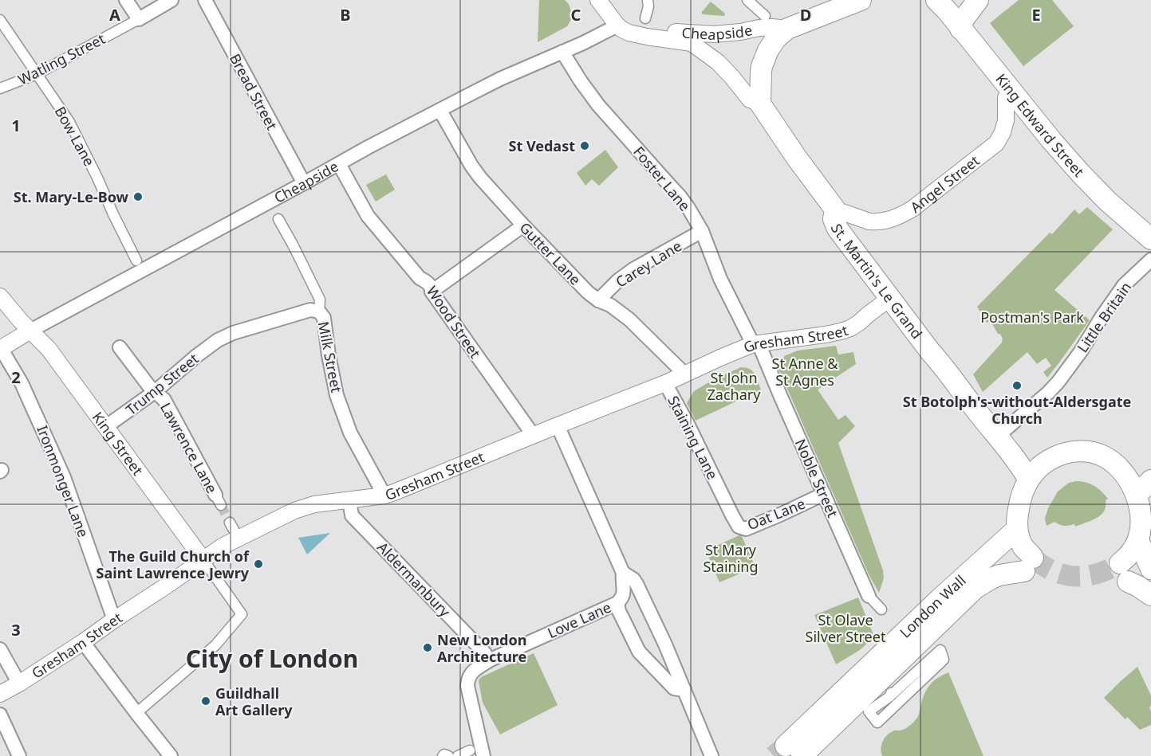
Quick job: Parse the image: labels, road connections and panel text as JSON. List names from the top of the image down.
{
  "streets": {
    "main road": ["King Edward Street", "St. Martin's Le Grand", "London Wall"],
    "street": [
      "Cheapside",
      "Watling Street",
      "Bread Street",
      "Bow Lane",
      "Foster Lane",
      "Angel Street",
      "Gutter Lane",
      "Carey Lane",
      "Little Britain",
      "Wood Street",
      "Gresham Street",
      "Milk Street",
      "Trump Street",
      "Staining Lane",
      "King Street",
      "Lawrence Lane",
      "Noble Street",
      "Ironmonger Lane",
      "Oat Lane",
      "Aldermanbury",
      "Love Lane"
    ]
  },
  "crossings": [
    ["Cheapside", "Bread Street"],
    ["Cheapside", "Foster Lane"],
    ["Cheapside", "Gutter Lane"],
    ["Cheapside", "St. Martin's Le Grand"],
    ["Cheapside", "Wood Street"],
    ["Cheapside", "King Street"],
    ["Cheapside", "Ironmonger Lane"],
    ["Watling Street", "Bow Lane"],
    ["King Edward Street", "Angel Street"],
    ["Foster Lane", "Carey Lane"],
    ["Foster Lane", "Gresham Street"],
    ["Foster Lane", "Noble Street"],
    ["Angel Street", "St. Martin's Le Grand"],
    ["Gutter Lane", "Carey Lane"],
    ["Gutter Lane", "Gresham Street"],
    ["St. Martin's Le Grand", "Little Britain"],
    ["St. Martin's Le Grand", "Gresham Street"],
    ["Wood Street", "Gresham Street"],
    ["Gresham Street", "Milk Street"],
    ["Gresham Street", "Staining Lane"],
    ["Gresham Street", "King Street"],
    ["Gresham Street", "Noble Street"],
    ["Gresham Street", "Ironmonger Lane"],
    ["Gresham Street", "Aldermanbury"],
    ["Milk Street", "Trump Street"],
    ["Trump Street", "King Street"],
    ["Trump Street", "Lawrence Lane"],
    ["Staining Lane", "Oat Lane"],
    ["Noble Street", "Oat Lane"],
    ["Aldermanbury", "Love Lane"]
  ],
  "districts": ["City of London"],
  "parks": [
    "Postman's Park",
    "St Anne & St Agnes",
    "St John Zachary",
    "St Mary Staining",
    "St Olave Silver Street"
  ],
  "places": [
    "St Vedast",
    "St. Mary-Le-Bow",
    "St Botolph's-without-Aldersgate Church",
    "The Guild Church of Saint Lawrence Jewry",
    "New London Architecture",
    "Guildhall Art Gallery"
  ],
  "grid": {
    "columns": [
      "A",
      "B",
      "C",
      "D",
      "E"
    ],
    "rows": ["1", "2", "3"]
  }
}
